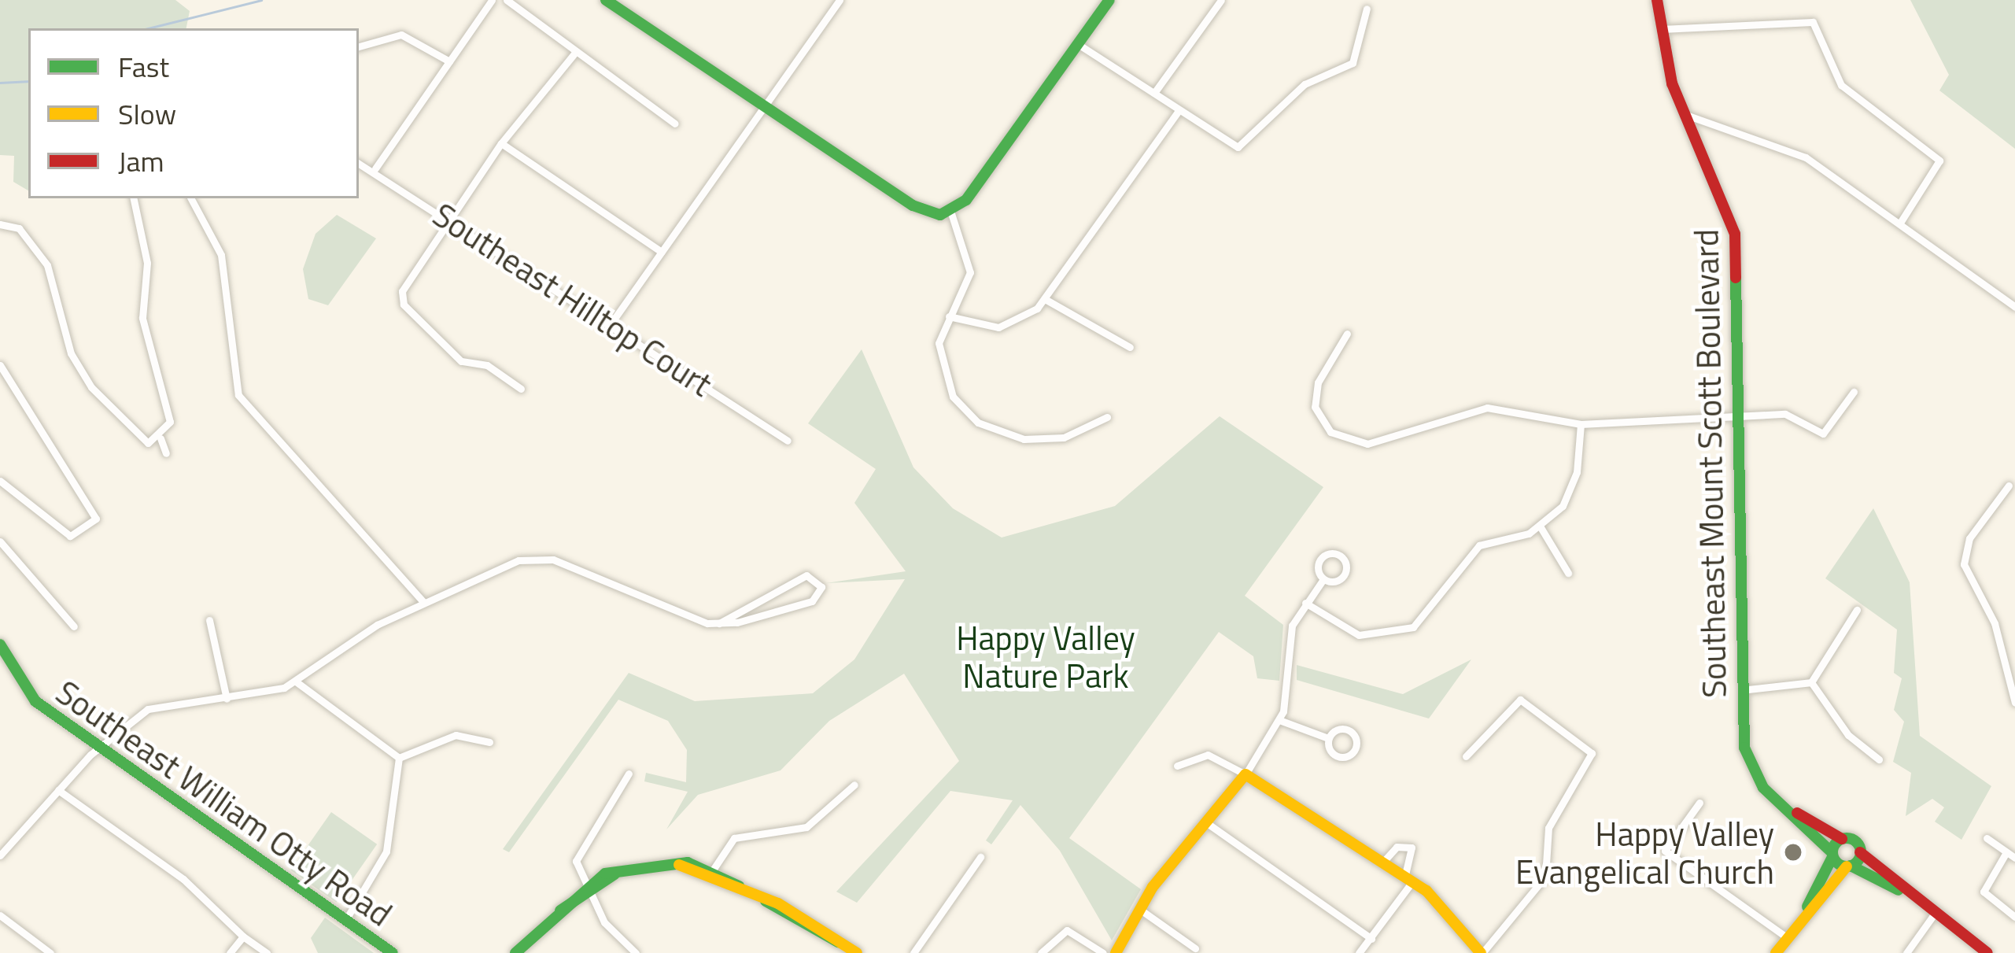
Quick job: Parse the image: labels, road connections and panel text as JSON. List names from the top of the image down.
{
  "streets": {
    "main road": ["Southeast Mount Scott Boulevard", "Southeast William Otty Road"],
    "street": ["Southeast Hilltop Court"]
  },
  "parks": ["Happy Valley Nature Park"],
  "places": ["Happy Valley Evangelical Church"],
  "legend": ["Fast", "Slow", "Jam"]
}
